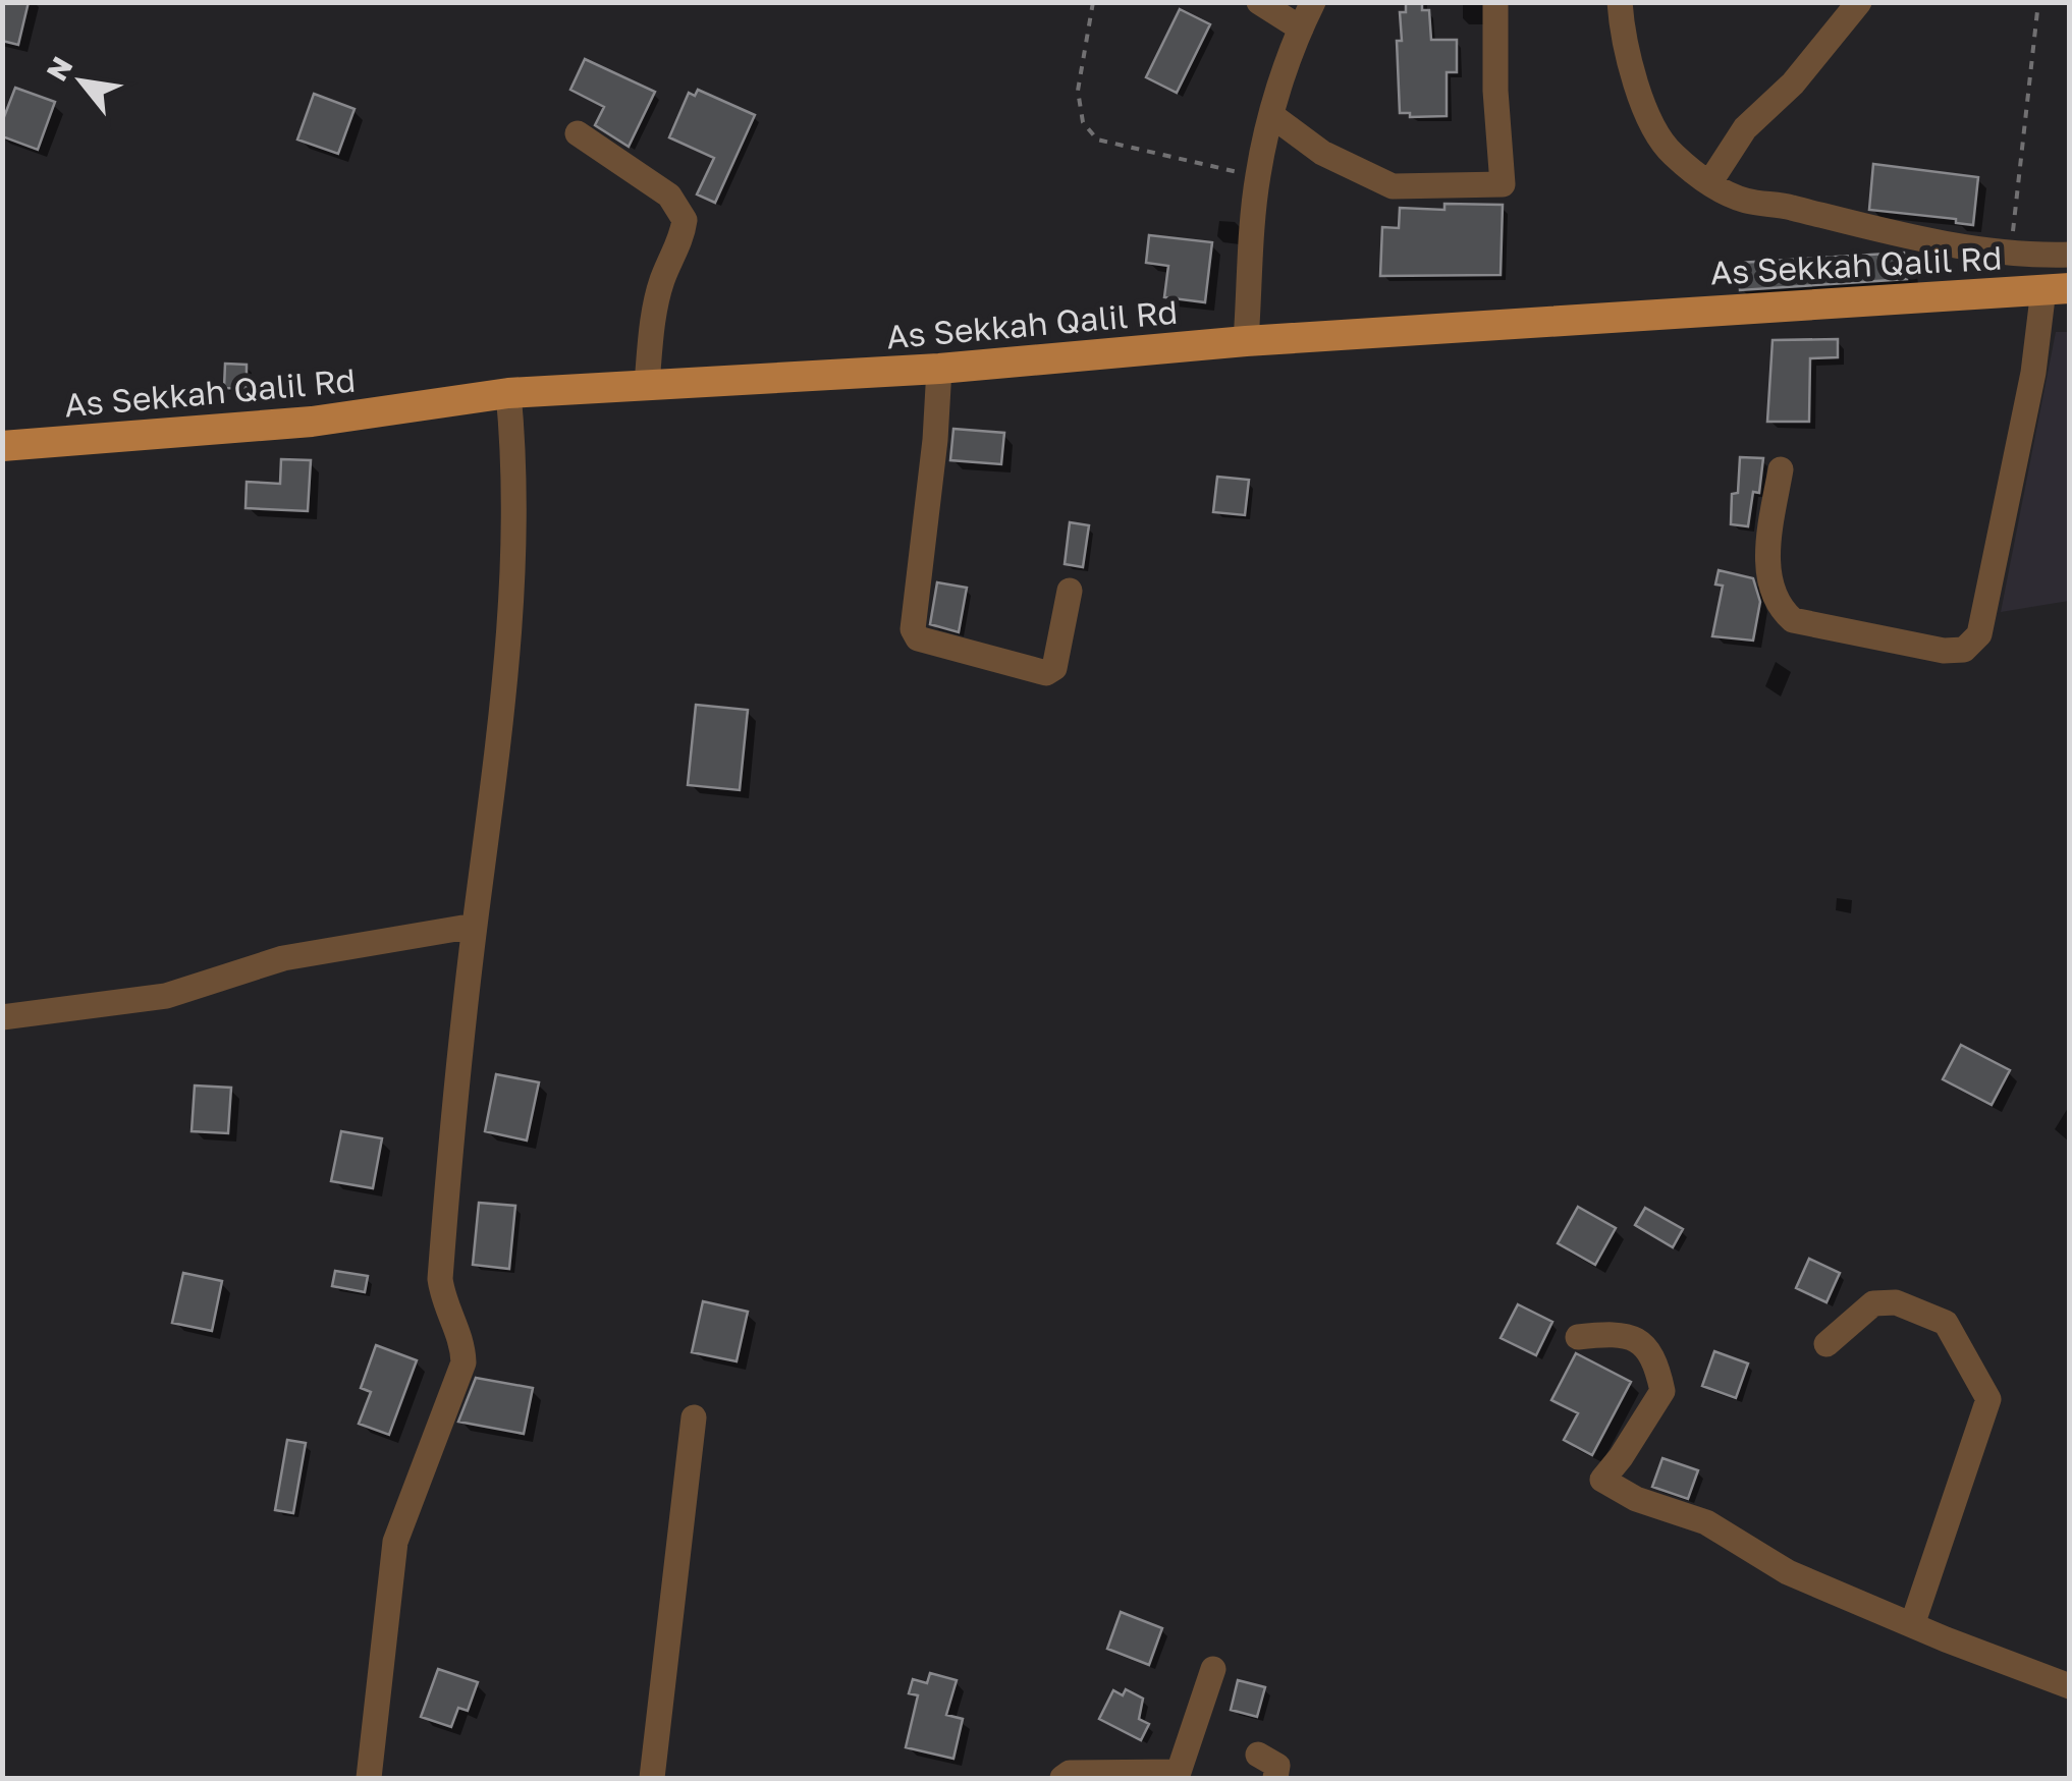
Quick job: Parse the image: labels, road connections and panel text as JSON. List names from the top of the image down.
{
  "streets": {
    "main road": ["As Sekkah Qalil Rd"]
  },
  "north": "top left"
}
